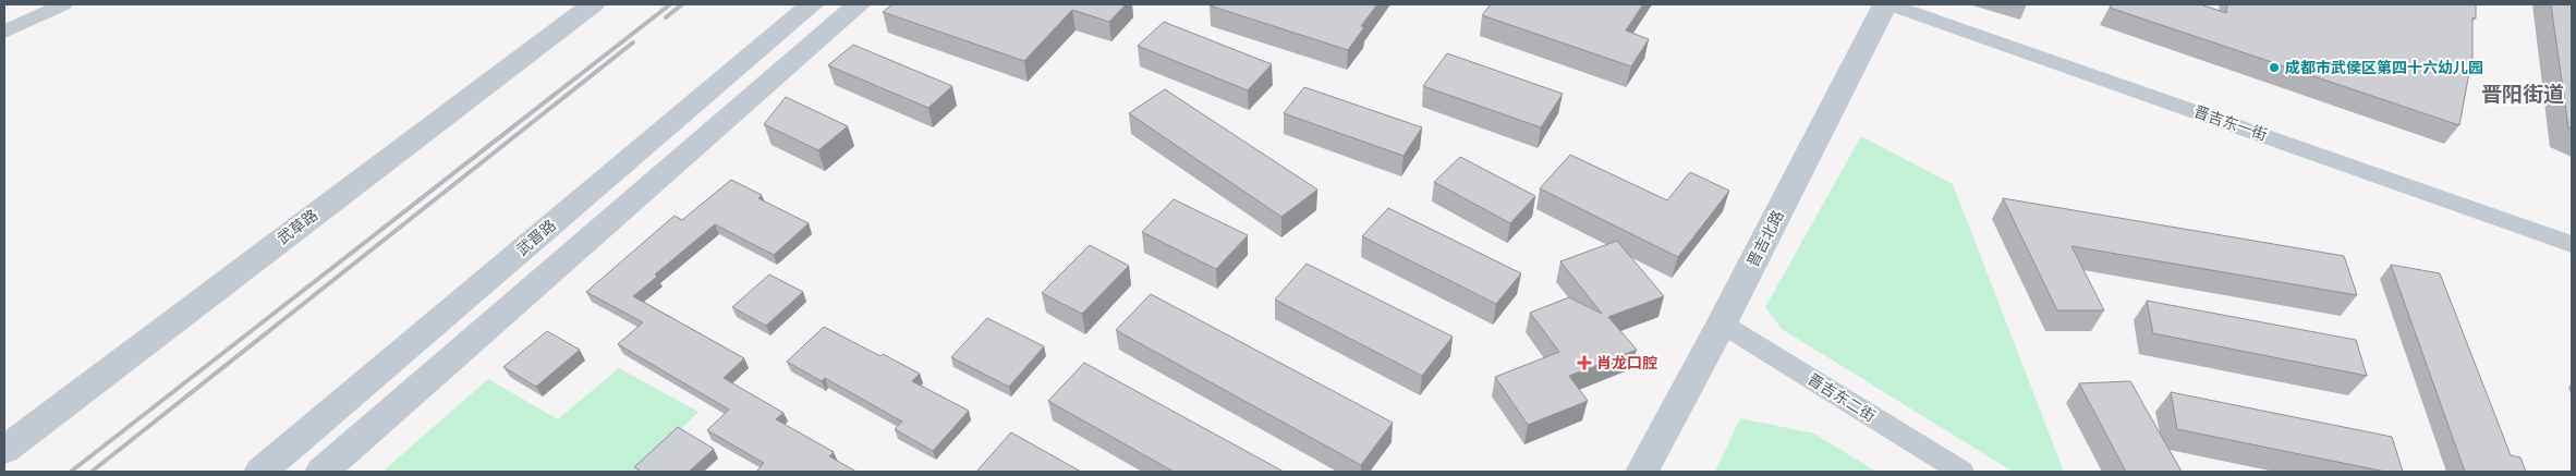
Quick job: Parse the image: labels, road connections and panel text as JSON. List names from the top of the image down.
{
  "streets": {
    "street": [
      "晋吉东一街",
      "武草路",
      "武晋路",
      "晋吉北路",
      "晋吉东二街"
    ]
  },
  "crossings": [
    ["晋吉东一街", "晋吉北路"],
    ["晋吉北路", "晋吉东二街"]
  ],
  "districts": ["晋阳街道"],
  "places": {
    "other": ["成都市武侯区第四十六幼儿园"],
    "health": ["肖龙口腔"]
  }
}
